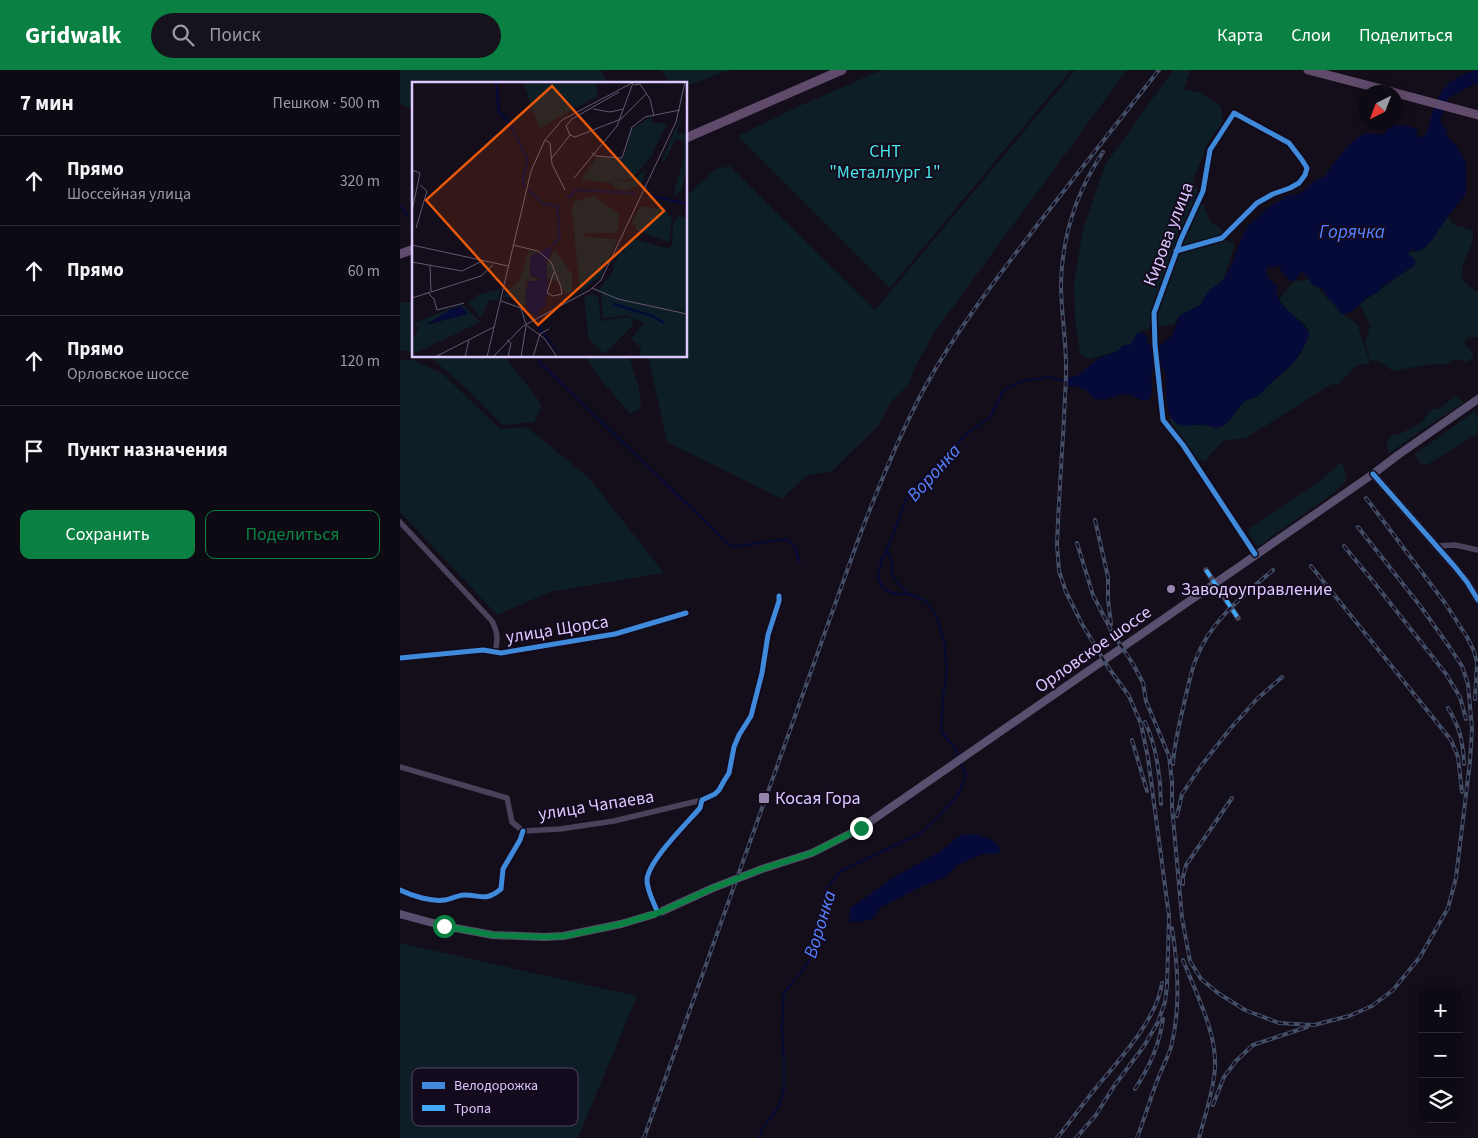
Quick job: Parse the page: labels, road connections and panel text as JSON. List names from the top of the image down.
{
  "streets": {
    "main road": ["Орловское шоссе"],
    "street": ["Кирова улица", "улица Щорса", "улица Чапаева"]
  },
  "crossings": [
    ["Кирова улица", "Орловское шоссе"]
  ],
  "water": ["Горячка", "Воронка"],
  "parks": ["СНТ \"Металлург 1\""],
  "places": {
    "other": ["Заводоуправление"],
    "transit": ["Косая Гора"]
  },
  "legend": ["Велодорожка", "Тропа"],
  "north": "bottom left",
  "page": {
    "header": "Gridwalk",
    "search": "Поиск",
    "nav": ["Карта", "Слои", "Поделиться"],
    "heading": ["7 мин", "Пешком · 500 m"],
    "list": [
      ["Прямо", "Шоссейная улица", "320 m"],
      ["Прямо", "60 m"],
      ["Прямо", "Орловское шоссе", "120 m"],
      "Пункт назначения"
    ],
    "buttons": ["Сохранить", "Поделиться"],
    "map_buttons": ["+", "−"]
  }
}
